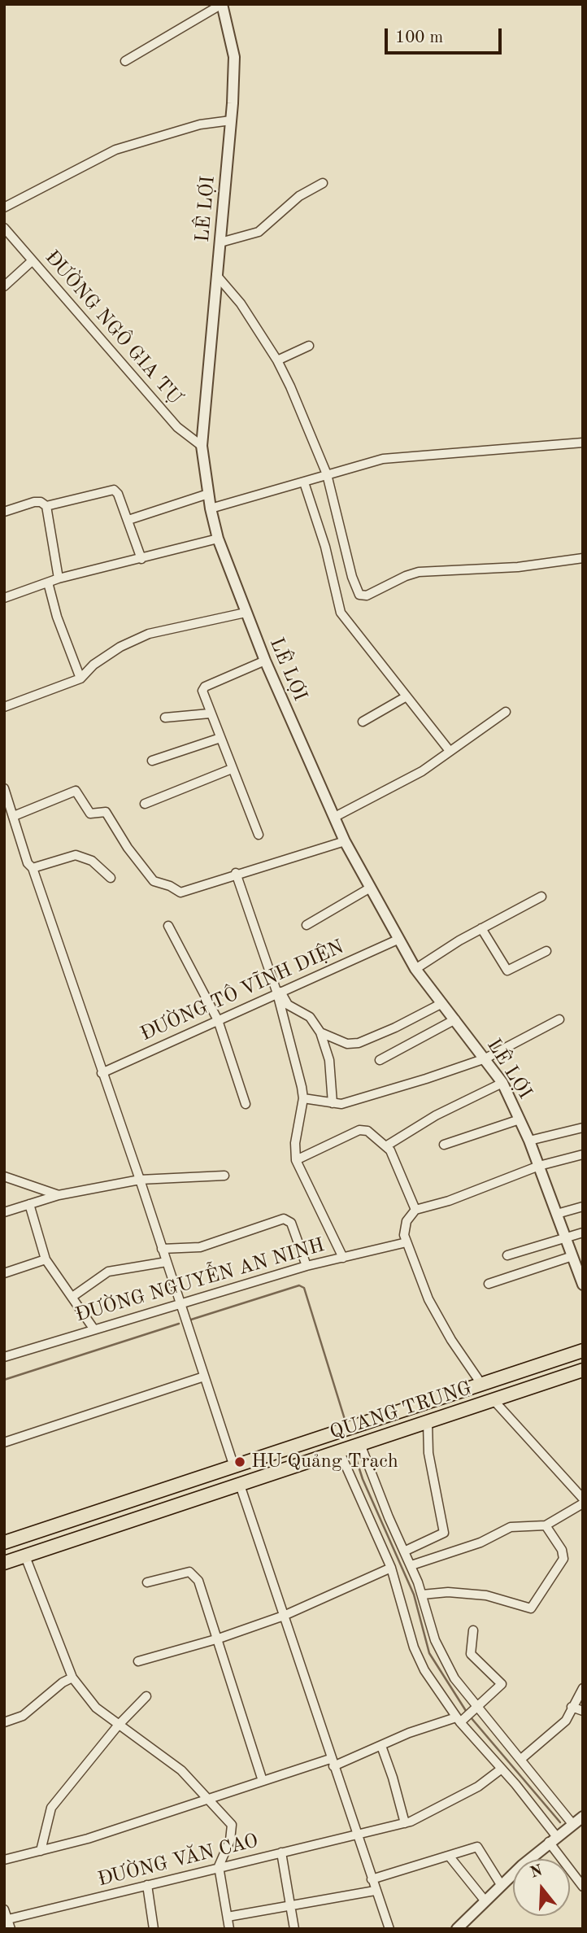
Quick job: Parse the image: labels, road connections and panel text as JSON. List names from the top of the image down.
{
  "streets": {
    "highway": ["QUANG TRUNG"],
    "street": [
      "LÊ LỢI",
      "ĐƯỜNG NGÔ GIA TỰ",
      "ĐƯỜNG TÔ VĨNH DIỆN",
      "ĐƯỜNG NGUYỄN AN NINH",
      "ĐƯỜNG VĂN CAO"
    ]
  },
  "crossings": [
    ["LÊ LỢI", "ĐƯỜNG NGÔ GIA TỰ"],
    ["LÊ LỢI", "ĐƯỜNG TÔ VĨNH DIỆN"]
  ],
  "places": ["HU Quảng Trạch"],
  "scale_bar": "100 m",
  "north": "top"
}
